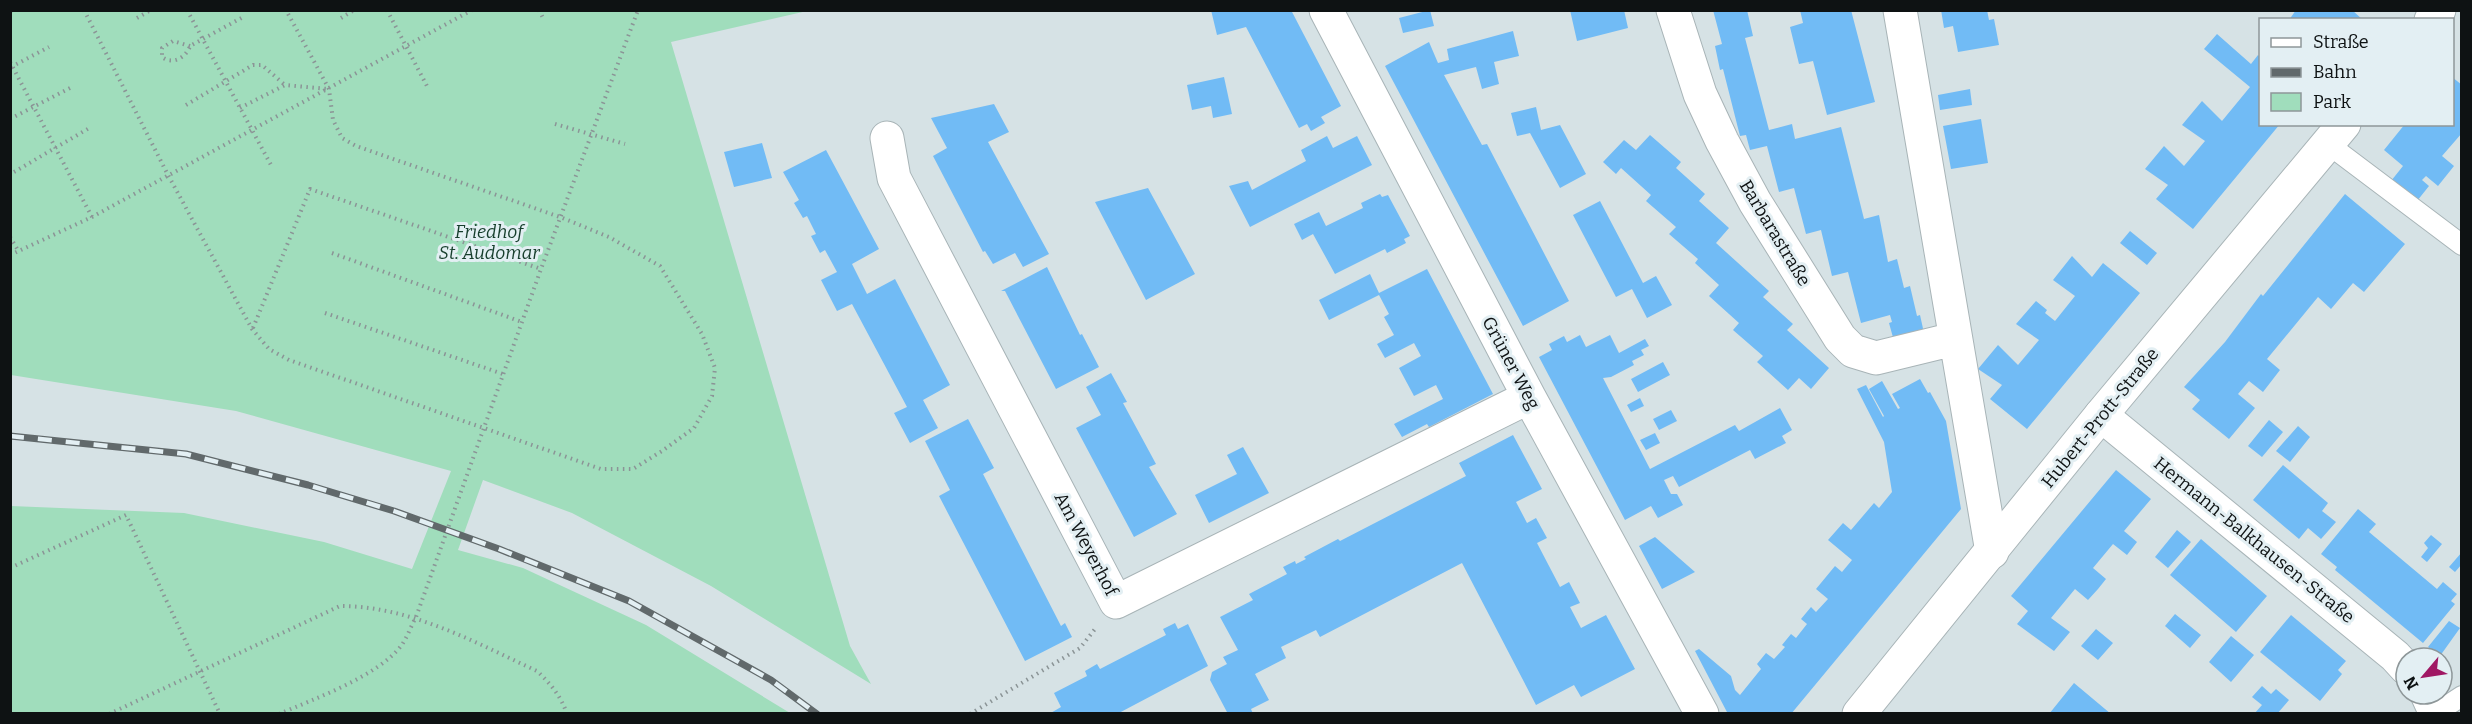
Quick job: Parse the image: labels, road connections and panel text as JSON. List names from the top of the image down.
{
  "streets": {
    "street": [
      "Barbarastraße",
      "Grüner Weg",
      "Hubert-Prott-Straße",
      "Hermann-Balkhausen-Straße",
      "Am Weyerhof"
    ]
  },
  "crossings": [
    ["Grüner Weg", "Am Weyerhof"],
    ["Hubert-Prott-Straße", "Hermann-Balkhausen-Straße"]
  ],
  "parks": ["Friedhof St. Audomar"],
  "legend": ["Straße", "Bahn", "Park"],
  "north": "bottom left"
}
